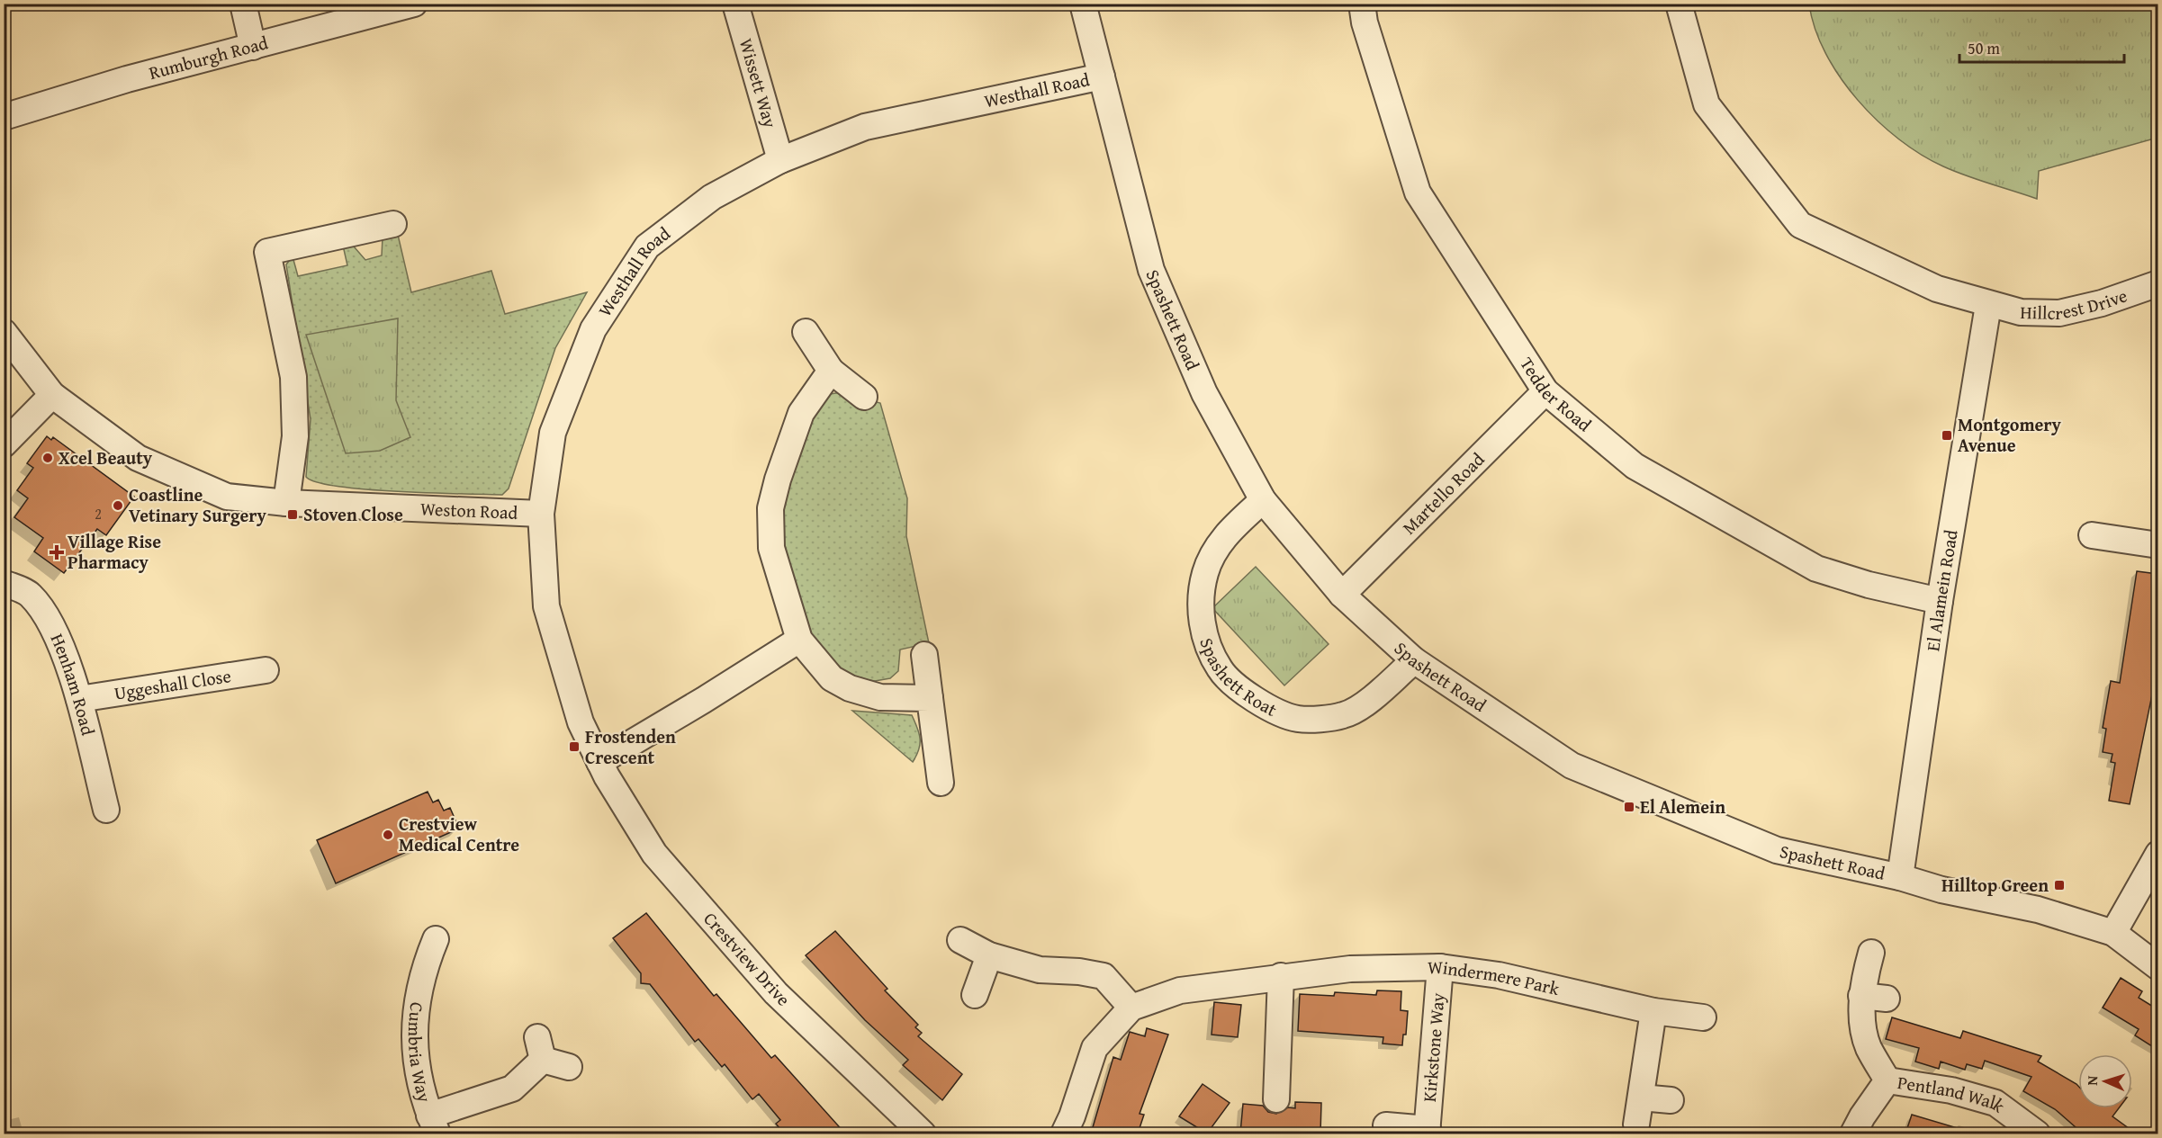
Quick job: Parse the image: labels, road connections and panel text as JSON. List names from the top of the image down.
{
  "streets": {
    "street": [
      "Rumburgh Road",
      "Wissett Way",
      "Westhall Road",
      "Hillcrest Drive",
      "Spashett Road",
      "Tedder Road",
      "Martello Road",
      "Weston Road",
      "El Alamein Road",
      "Spashett Roat",
      "Uggeshall Close",
      "Henham Road",
      "Crestview Drive",
      "Windermere Park",
      "Kirkstone Way",
      "Cumbria Way",
      "Pentland Walk"
    ]
  },
  "crossings": [
    ["Wissett Way", "Westhall Road"],
    ["Westhall Road", "Spashett Road"],
    ["Westhall Road", "Weston Road"],
    ["Westhall Road", "Crestview Drive"],
    ["Hillcrest Drive", "El Alamein Road"],
    ["Spashett Road", "Martello Road"],
    ["Spashett Road", "El Alamein Road"],
    ["Spashett Road", "Spashett Roat"],
    ["Tedder Road", "Martello Road"],
    ["Tedder Road", "El Alamein Road"],
    ["Uggeshall Close", "Henham Road"],
    ["Windermere Park", "Kirkstone Way"]
  ],
  "places": {
    "transit": [
      "Montgomery Avenue",
      "Stoven Close",
      "Frostenden Crescent",
      "El Alemein",
      "Hilltop Green"
    ],
    "other": ["Xcel Beauty", "Coastline Vetinary Surgery", "Crestview Medical Centre"],
    "health": ["Village Rise Pharmacy"]
  },
  "house_numbers": ["2"],
  "scale_bar": "50 m",
  "north": "left"
}
